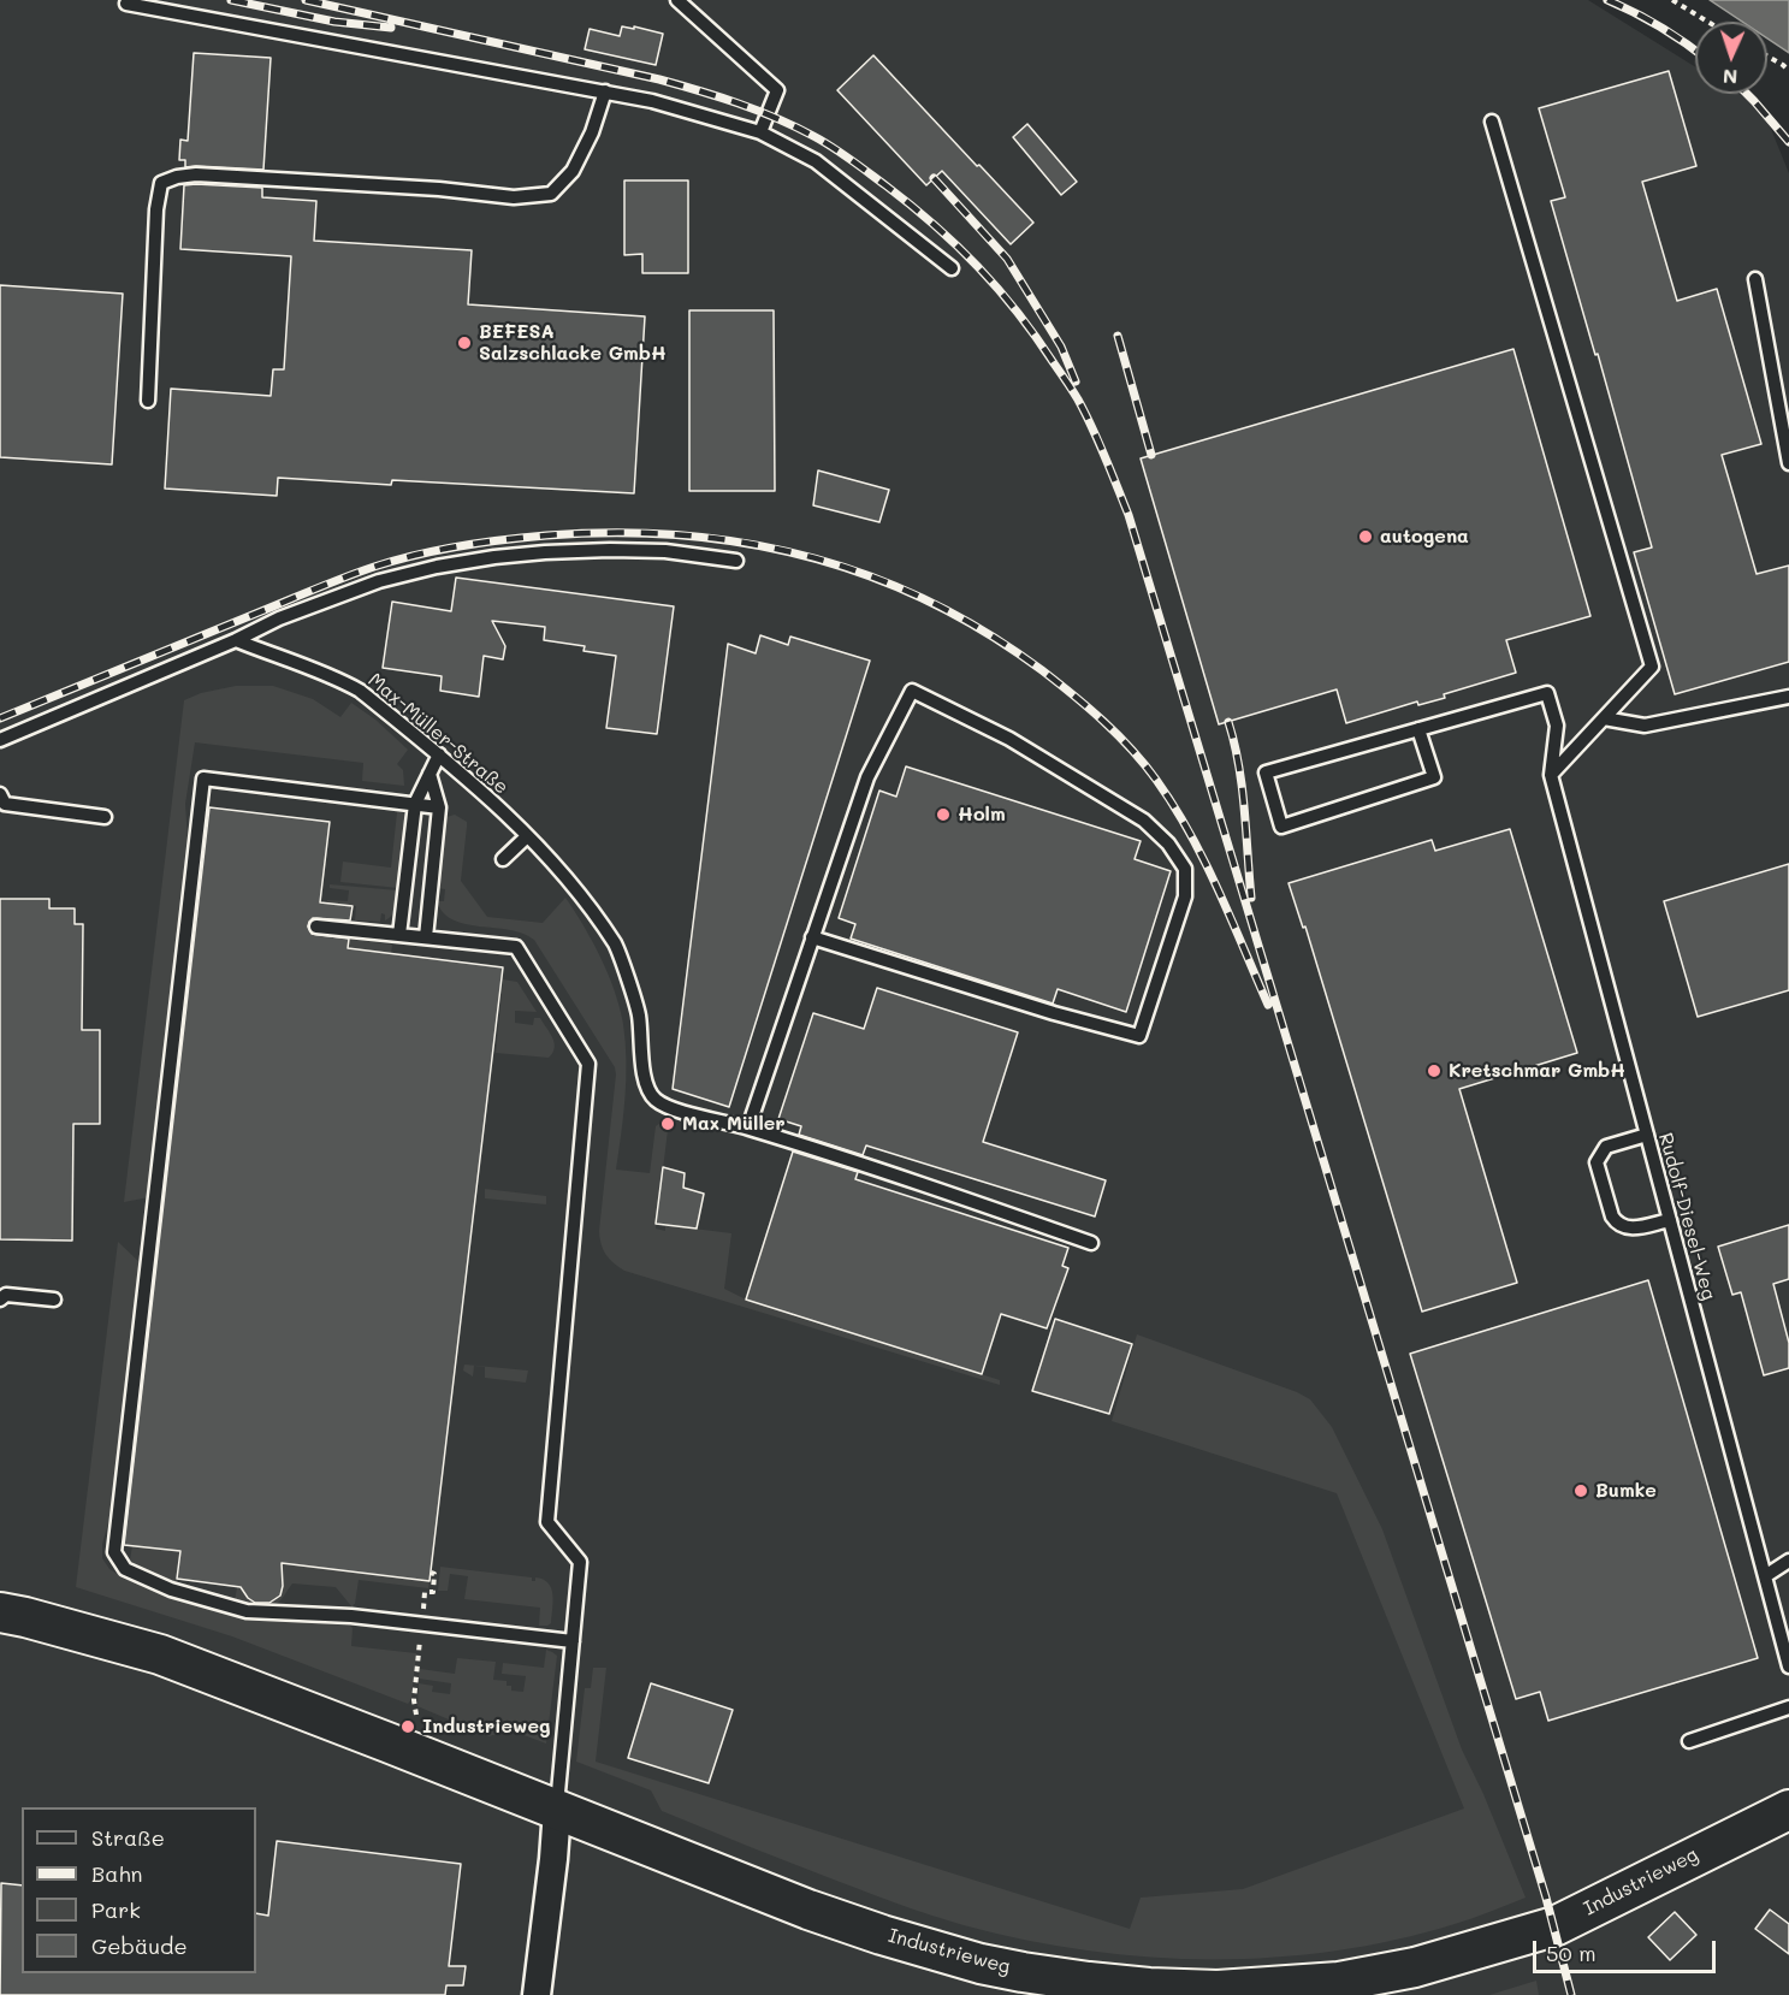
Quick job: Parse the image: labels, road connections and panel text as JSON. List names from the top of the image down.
{
  "streets": {
    "street": ["Industrieweg"],
    "lane": ["Max-Müller-Straße", "Rudolf-Diesel-Weg"]
  },
  "places": [
    "BEFESA Salzschlacke GmbH",
    "autogena",
    "Holm",
    "Kretschmar GmbH",
    "Max Müller",
    "Bumke",
    "Industrieweg"
  ],
  "legend": [
    "Straße",
    "Bahn",
    "Park",
    "Gebäude"
  ],
  "scale_bar": "50 m",
  "north": "bottom"
}
